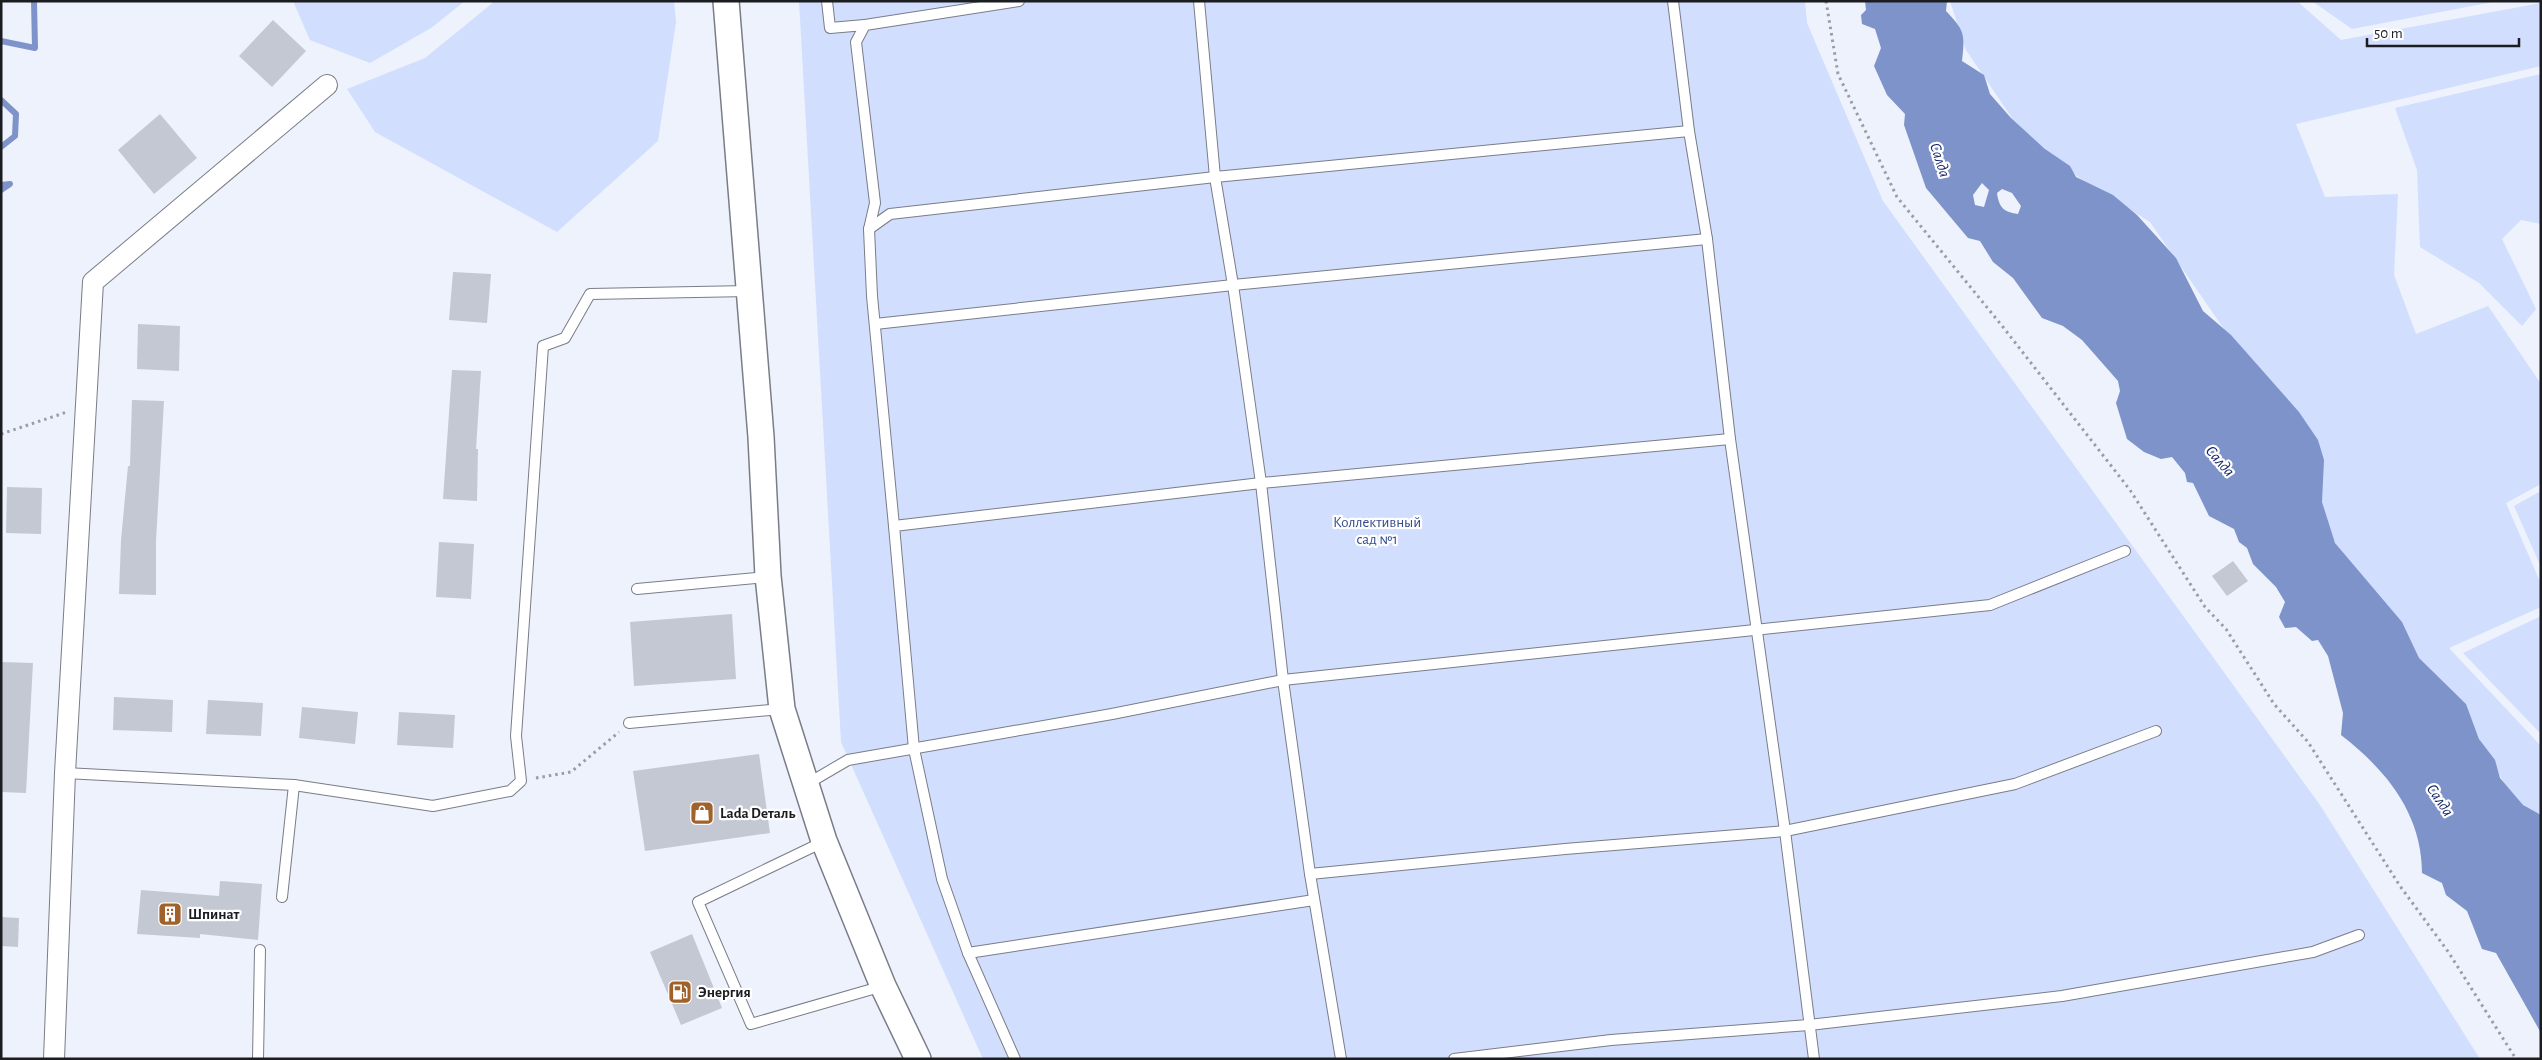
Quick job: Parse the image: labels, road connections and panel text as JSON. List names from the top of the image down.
{
  "water": ["Салда"],
  "parks": ["Коллективный сад №1"],
  "places": {
    "shop": ["Lada Dеталь"],
    "building": ["Шпинат"],
    "fuel station": ["Энергия"]
  },
  "scale_bar": "50 m"
}
